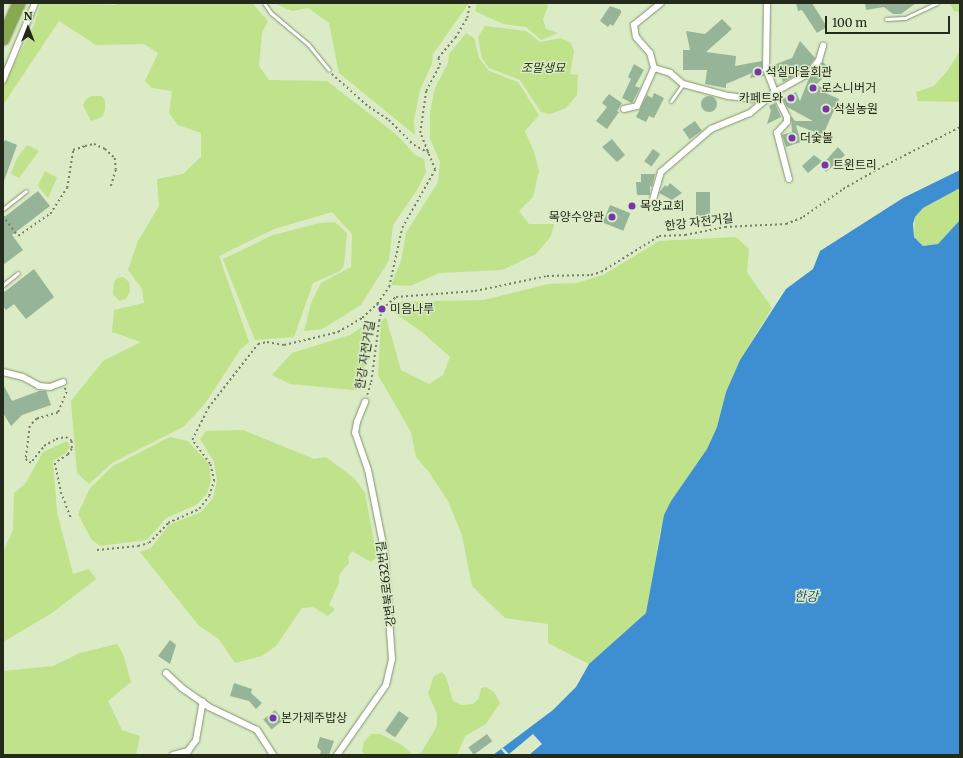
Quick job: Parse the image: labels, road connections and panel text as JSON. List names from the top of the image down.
{
  "streets": {
    "street": ["강변북로632번길"],
    "path": ["한강 자전거길"]
  },
  "crossings": [
    ["한강 자전거길", "강변북로632번길"]
  ],
  "water": ["한강"],
  "parks": ["조말생묘"],
  "places": [
    "석실마을회관",
    "로스니버거",
    "카페트와",
    "석실농원",
    "더숯불",
    "트윈트리",
    "목양교회",
    "목양수양관",
    "미음나루",
    "본가제주밥상"
  ],
  "scale_bar": "100 m",
  "north": "top"
}
